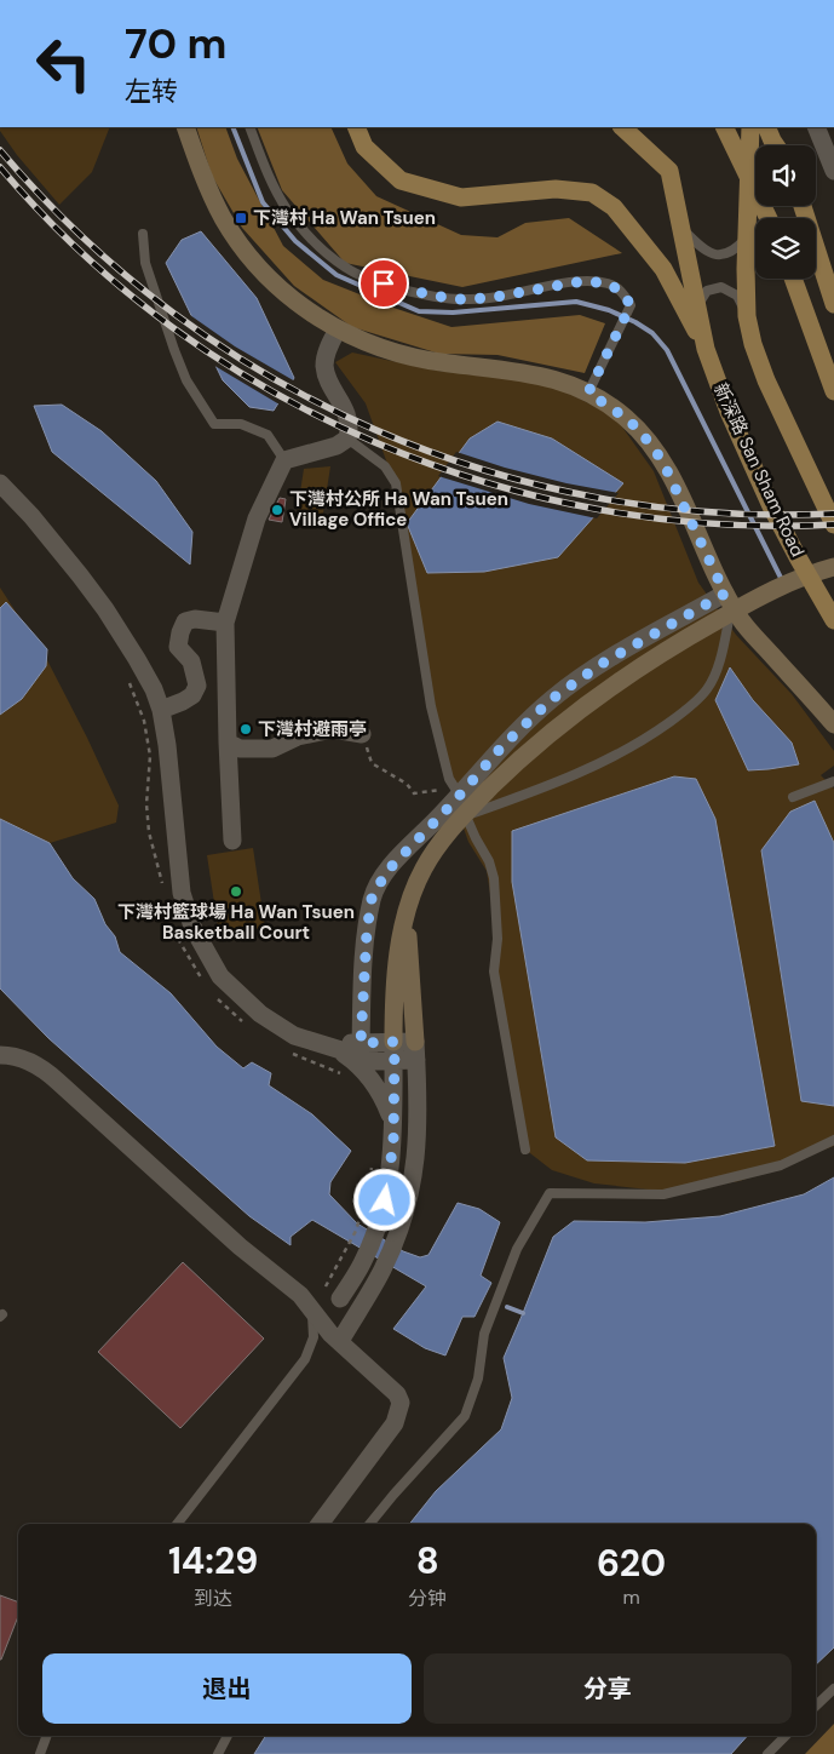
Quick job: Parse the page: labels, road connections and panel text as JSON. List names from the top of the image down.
{
  "streets": {
    "main road": ["新深路 San Sham Road"]
  },
  "places": {
    "transit": ["下灣村 Ha Wan Tsuen"],
    "other": ["下灣村公所 Ha Wan Tsuen Village Office", "下灣村避雨亭", "下灣村籃球場 Ha Wan Tsuen Basketball Court"]
  },
  "page": {
    "turn": ["70 m", "左转"],
    "eta": [
      "14:29",
      "到达",
      "8",
      "分钟",
      "620",
      "m"
    ],
    "buttons": ["退出", "分享"]
  }
}
